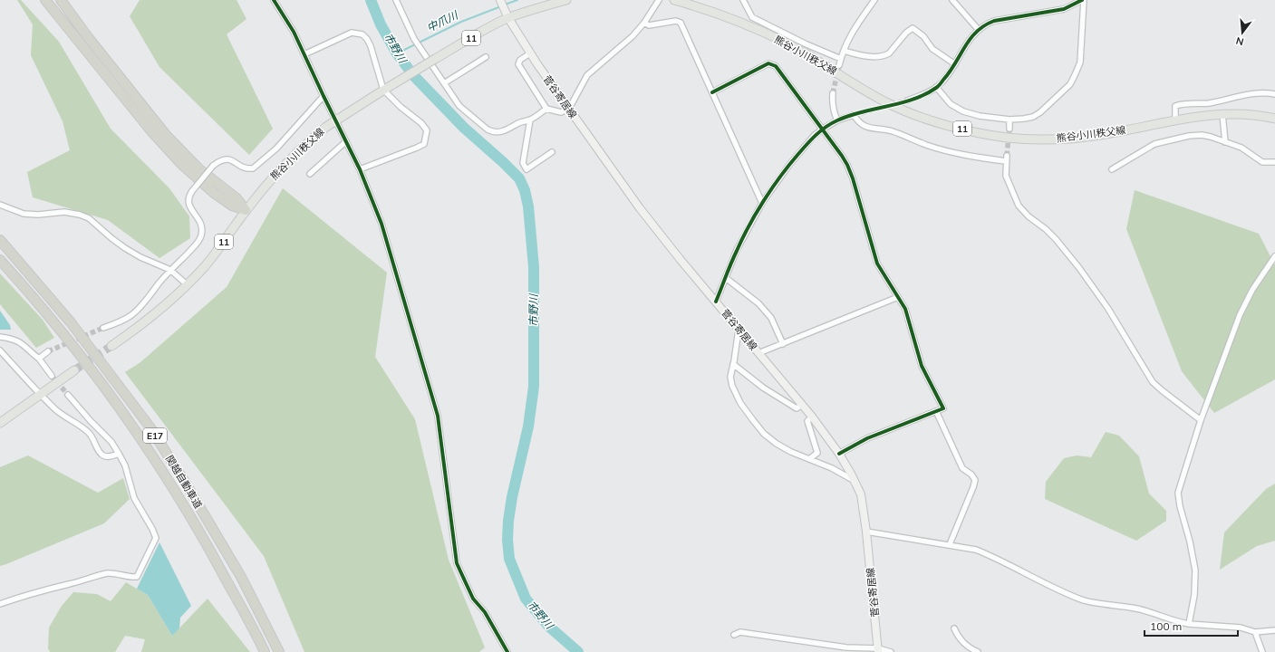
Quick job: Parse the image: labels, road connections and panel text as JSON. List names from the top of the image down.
{
  "streets": {
    "highway": ["E17", "関越自動車道"],
    "main road": ["11", "熊谷小川秩父線", "菅谷寄居線"]
  },
  "crossings": [
    ["熊谷小川秩父線", "菅谷寄居線"]
  ],
  "water": ["中爪川", "市野川"],
  "scale_bar": "100 m",
  "north": "bottom"
}
